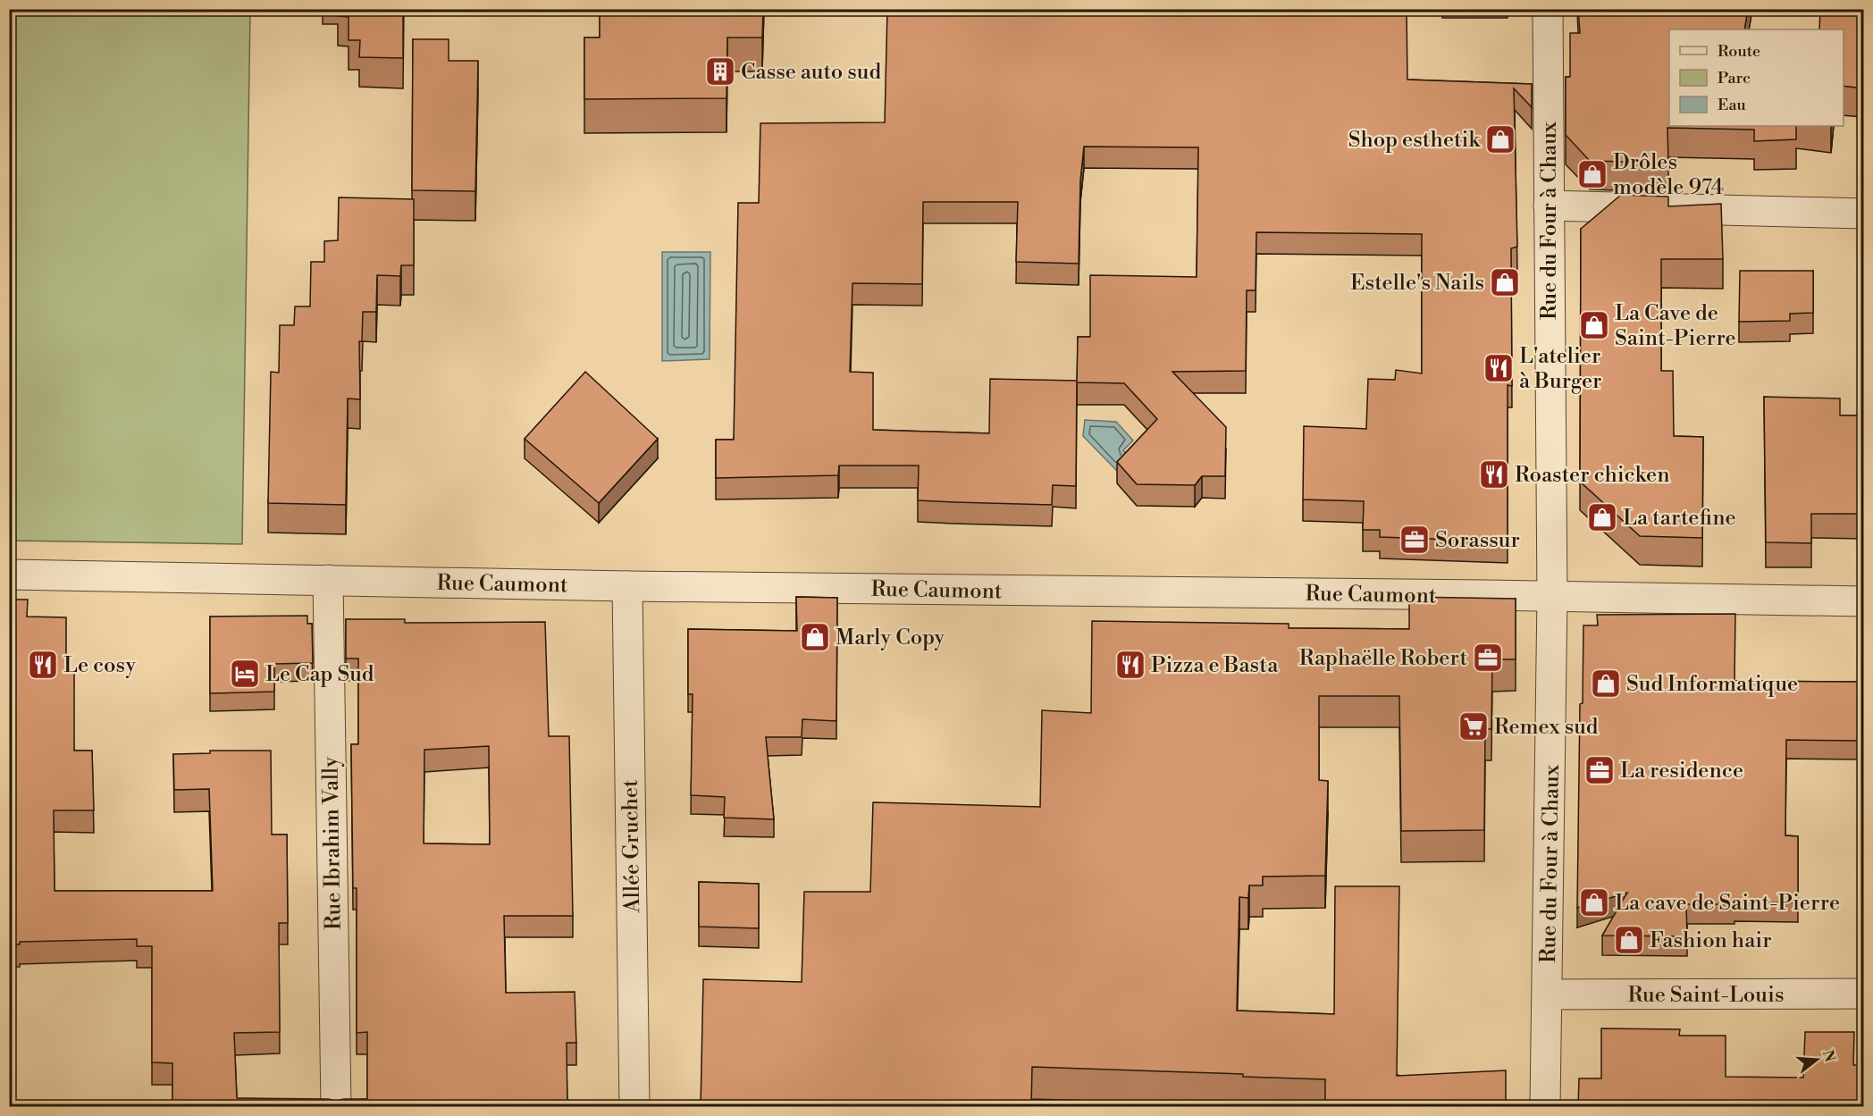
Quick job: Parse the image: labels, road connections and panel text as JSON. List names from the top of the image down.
{
  "streets": {
    "street": [
      "Rue du Four à Chaux",
      "Rue Caumont",
      "Rue Ibrahim Vally",
      "Allée Gruchet",
      "Rue Saint-Louis"
    ]
  },
  "crossings": [
    ["Rue du Four à Chaux", "Rue Caumont"],
    ["Rue du Four à Chaux", "Rue Saint-Louis"],
    ["Rue Caumont", "Rue Ibrahim Vally"],
    ["Rue Caumont", "Allée Gruchet"]
  ],
  "places": {
    "building": ["Casse auto sud"],
    "shop": [
      "Shop esthetik",
      "Drôles modèle 974",
      "Estelle's Nails",
      "La Cave de Saint-Pierre",
      "La tartefine",
      "Marly Copy",
      "Sud Informatique",
      "La cave de Saint-Pierre",
      "Fashion hair"
    ],
    "restaurant": [
      "L'atelier à Burger",
      "Roaster chicken",
      "Le cosy",
      "Pizza e Basta"
    ],
    "office": ["Sorassur", "Raphaëlle Robert", "La residence"],
    "hotel": ["Le Cap Sud"],
    "supermarket": ["Remex sud"]
  },
  "legend": ["Route", "Parc", "Eau"],
  "north": "right"
}
